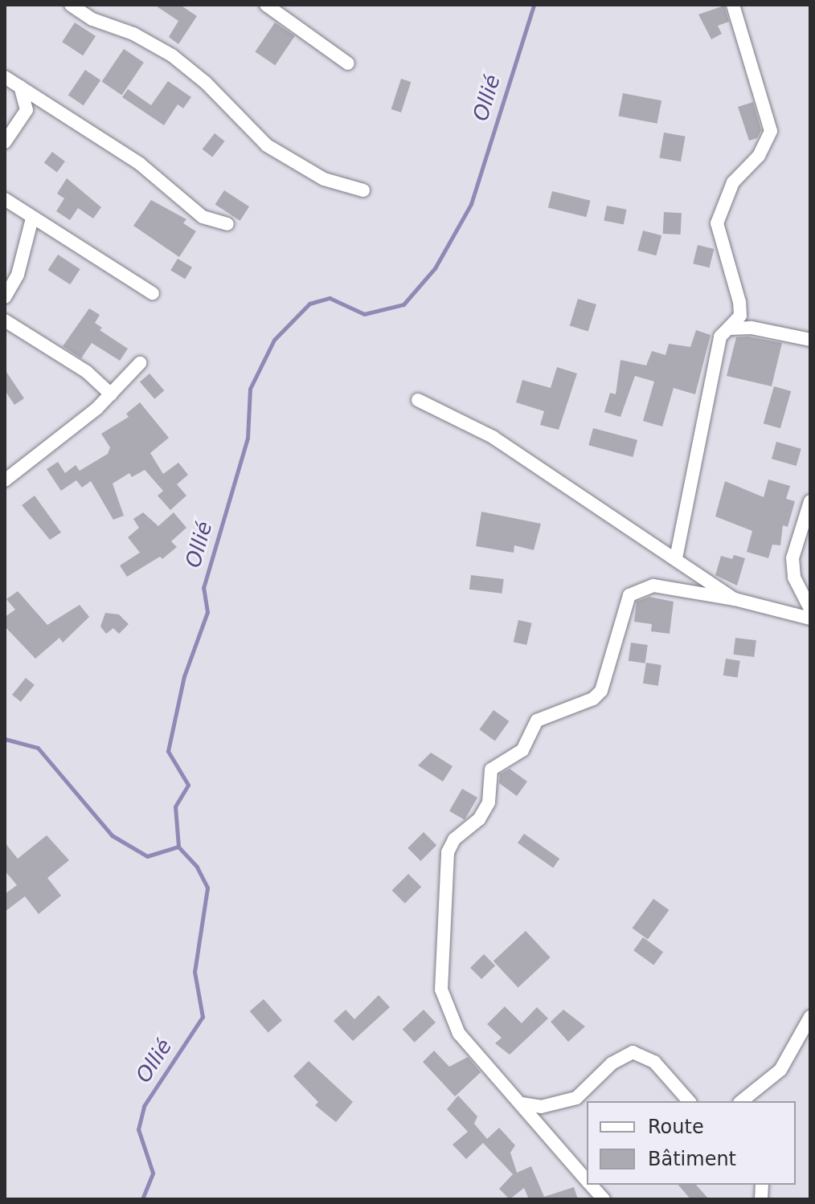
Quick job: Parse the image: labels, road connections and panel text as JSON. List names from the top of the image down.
{
  "water": ["Ollié"],
  "legend": ["Route", "Bâtiment"]
}
